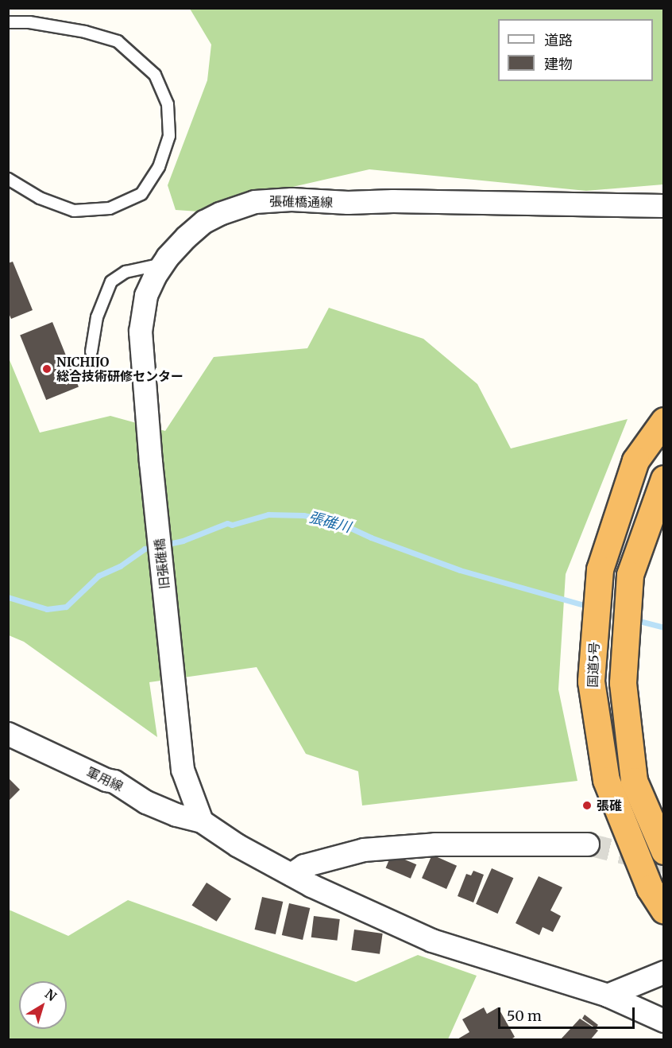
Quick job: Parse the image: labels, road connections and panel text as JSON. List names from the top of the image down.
{
  "streets": {
    "highway": ["国道5号"],
    "street": ["張碓橋通線", "旧張碓橋", "軍用線"]
  },
  "crossings": [
    ["張碓橋通線", "旧張碓橋"],
    ["旧張碓橋", "軍用線"]
  ],
  "water": ["張碓川"],
  "places": ["NICHIJO 総合技術研修センター", "張碓"],
  "legend": ["道路", "建物"],
  "scale_bar": "50 m",
  "north": "top right"
}
